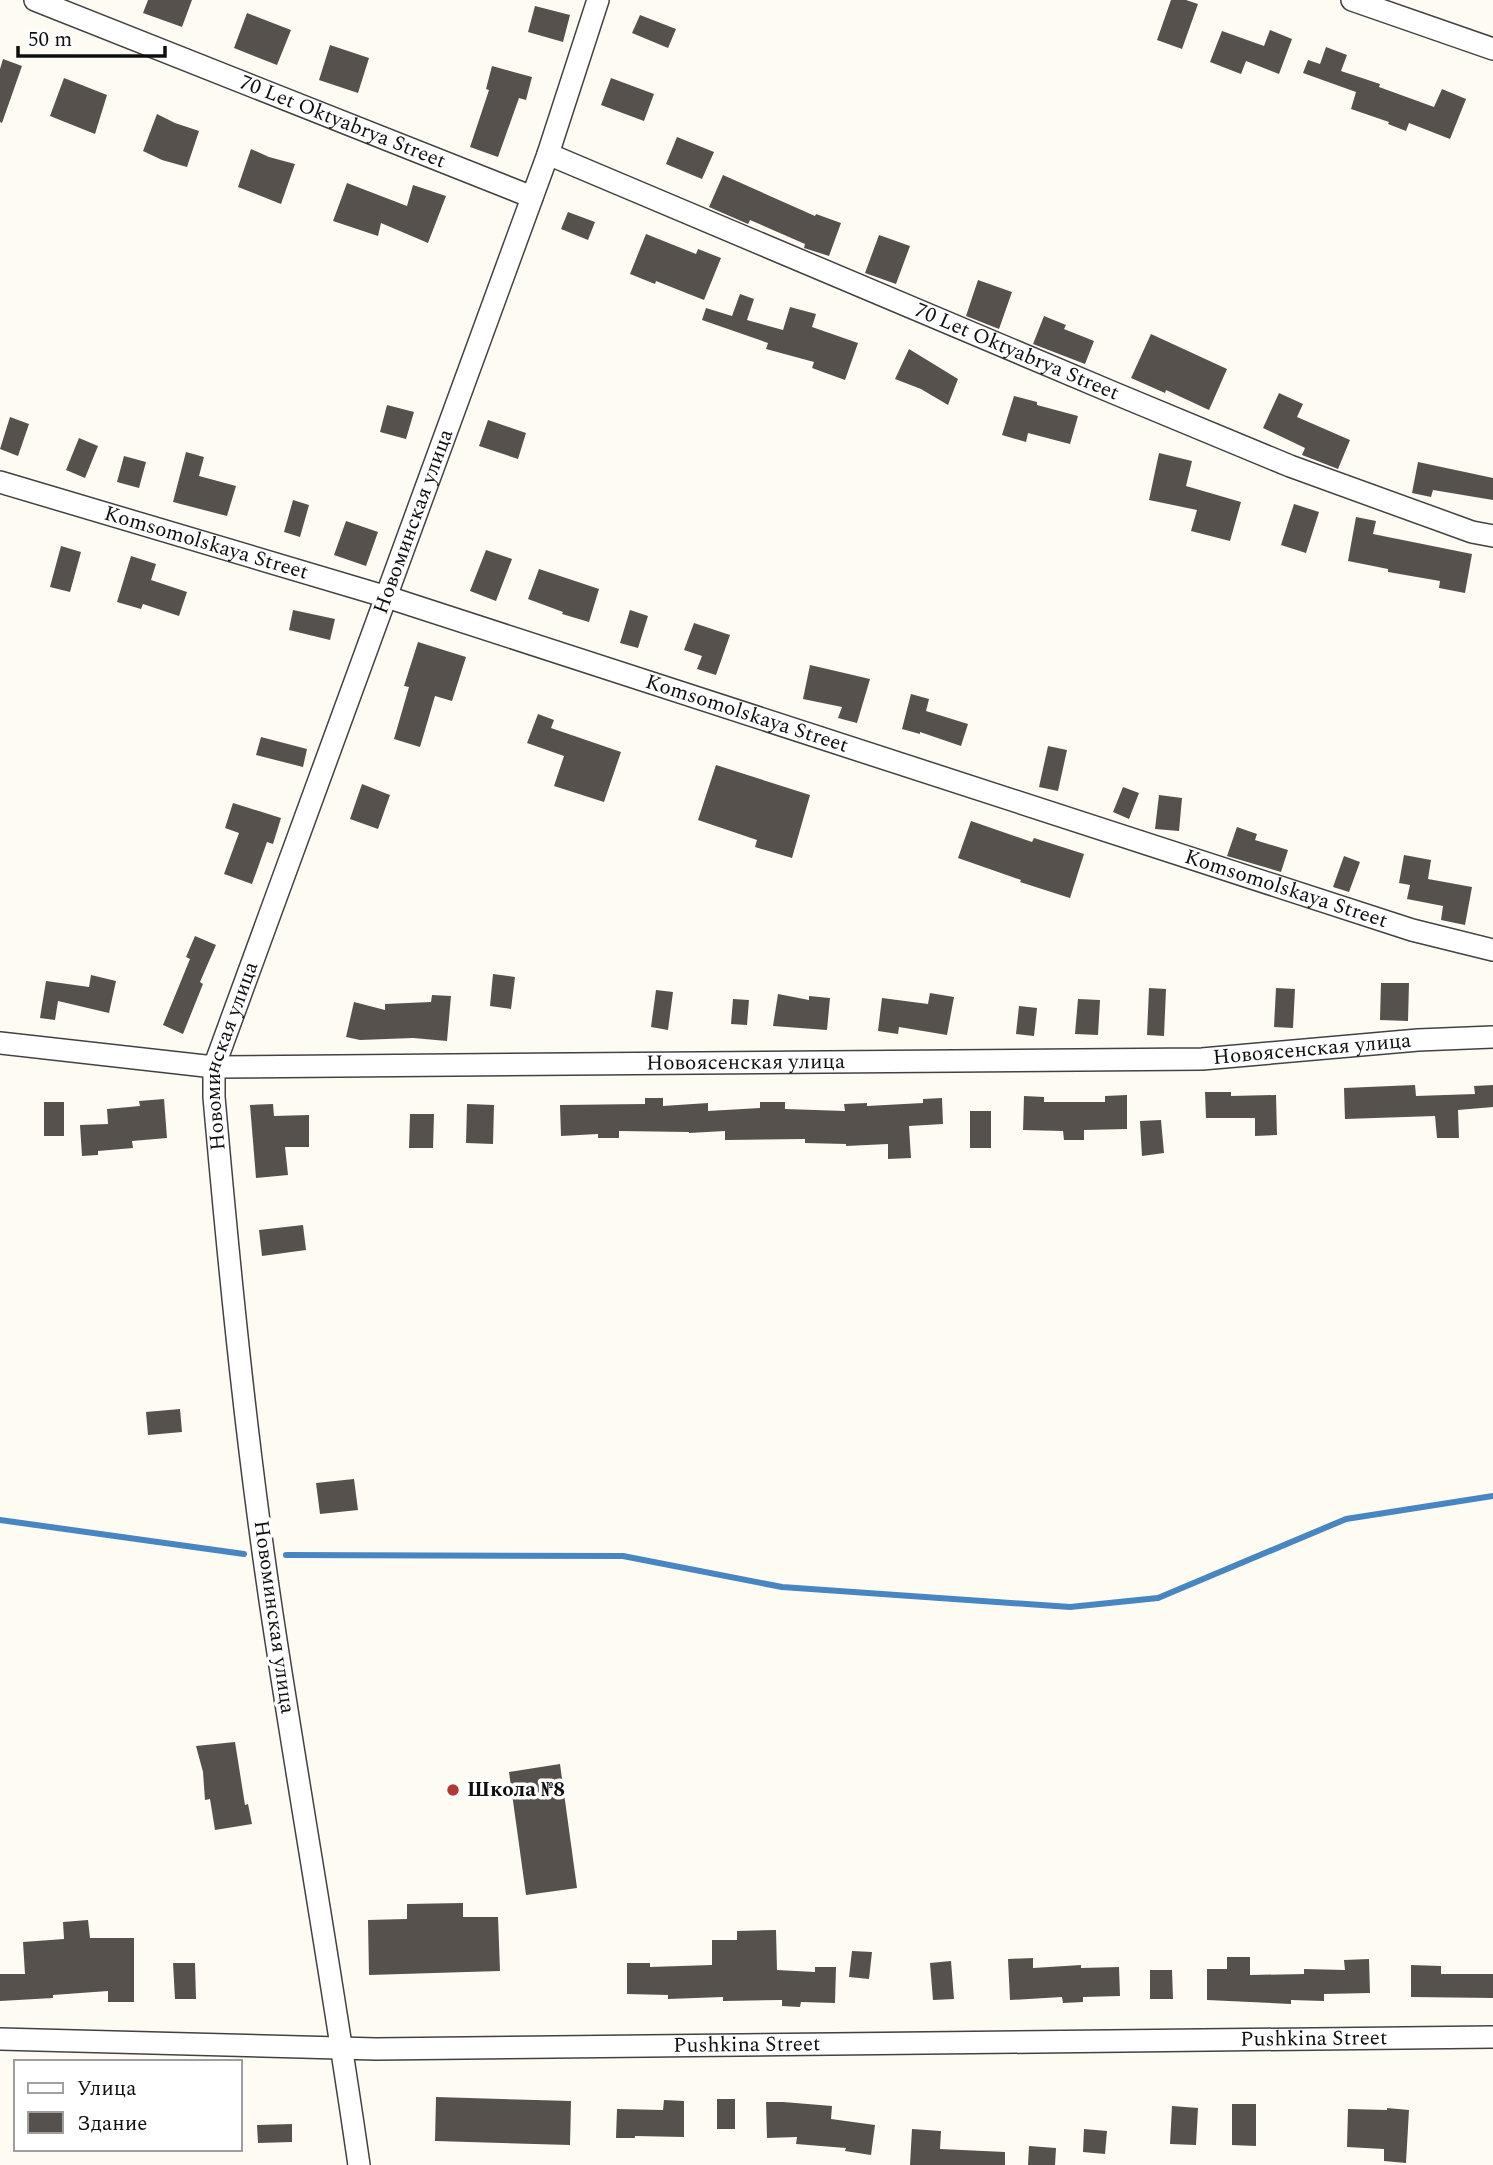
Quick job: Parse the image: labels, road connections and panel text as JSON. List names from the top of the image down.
{
  "streets": {
    "street": [
      "70 Let Oktyabrya Street",
      "Новоминская улица",
      "Komsomolskaya Street",
      "Новоясенская улица",
      "Pushkina Street"
    ]
  },
  "crossings": [
    ["70 Let Oktyabrya Street", "Новоминская улица"],
    ["Новоминская улица", "Komsomolskaya Street"],
    ["Новоминская улица", "Новоясенская улица"],
    ["Новоминская улица", "Pushkina Street"]
  ],
  "places": ["Школа №8"],
  "legend": ["Улица", "Здание"],
  "scale_bar": "50 m"
}
